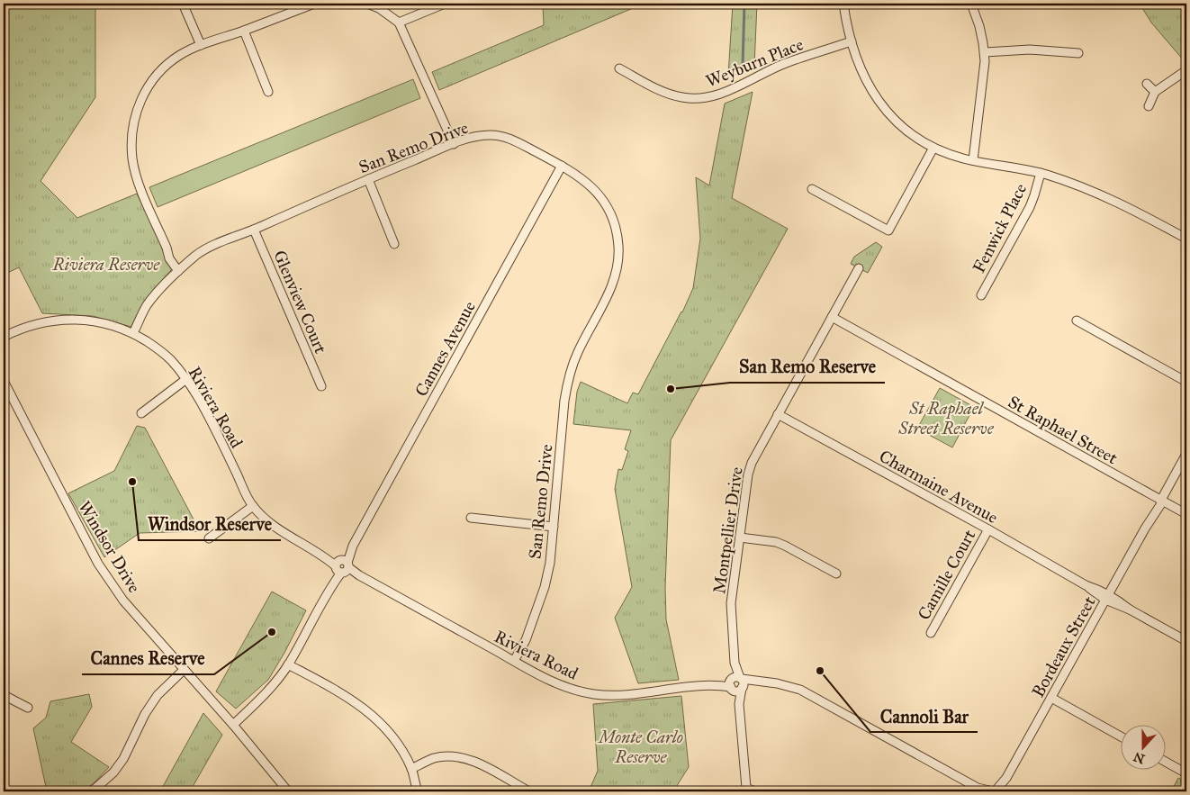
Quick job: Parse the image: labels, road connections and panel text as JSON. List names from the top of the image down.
{
  "streets": {
    "street": [
      "Weyburn Place",
      "San Remo Drive",
      "Fenwick Place",
      "Glenview Court",
      "Cannes Avenue",
      "Riviera Road",
      "St Raphael Street",
      "Charmaine Avenue",
      "Montpellier Drive",
      "Windsor Drive",
      "Camille Court",
      "Bordeaux Street"
    ]
  },
  "crossings": [
    ["San Remo Drive", "Glenview Court"],
    ["San Remo Drive", "Cannes Avenue"],
    ["San Remo Drive", "Riviera Road"],
    ["Cannes Avenue", "Riviera Road"],
    ["Cannes Avenue", "Windsor Drive"],
    ["Riviera Road", "Montpellier Drive"],
    ["Riviera Road", "Bordeaux Street"],
    ["St Raphael Street", "Montpellier Drive"],
    ["St Raphael Street", "Bordeaux Street"],
    ["Charmaine Avenue", "Montpellier Drive"],
    ["Charmaine Avenue", "Camille Court"],
    ["Charmaine Avenue", "Bordeaux Street"]
  ],
  "parks": ["Riviera Reserve", "St Raphael Street Reserve", "Monte Carlo Reserve"],
  "places": [
    "San Remo Reserve",
    "Windsor Reserve",
    "Cannes Reserve",
    "Cannoli Bar"
  ],
  "north": "bottom"
}
